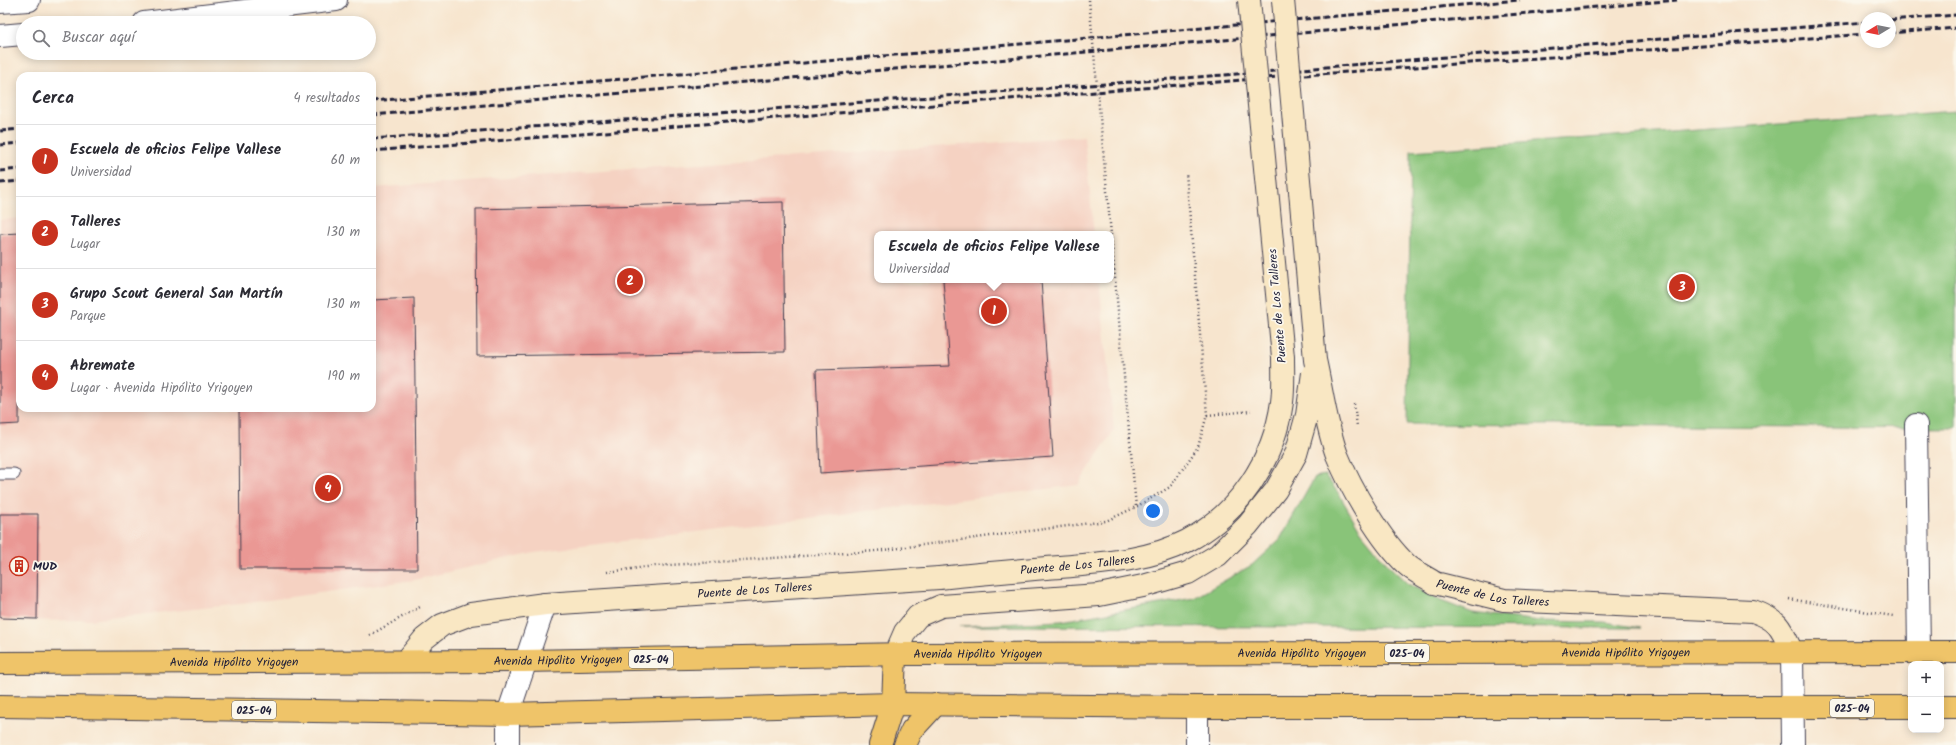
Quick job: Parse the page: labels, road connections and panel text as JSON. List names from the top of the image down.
{
  "streets": {
    "main road": ["Puente de Los Talleres", "Avenida Hipólito Yrigoyen", "025-04"]
  },
  "crossings": [
    ["Puente de Los Talleres", "Avenida Hipólito Yrigoyen"]
  ],
  "places": {
    "building": ["MUD"]
  },
  "north": "left",
  "page": {
    "search": "Buscar aquí",
    "heading": ["Cerca", "4 resultados"],
    "list": [
      {
        "mark": "1",
        "name": "Escuela de oficios Felipe Vallese",
        "note": "Universidad",
        "value": "60 m"
      },
      {
        "mark": "2",
        "name": "Talleres",
        "note": "Lugar",
        "value": "130 m"
      },
      {
        "mark": "3",
        "name": "Grupo Scout General San Martín",
        "note": "Parque",
        "value": "130 m"
      },
      {
        "mark": "4",
        "name": "Abremate",
        "note": "Lugar · Avenida Hipólito Yrigoyen",
        "value": "190 m"
      }
    ],
    "popup": ["Escuela de oficios Felipe Vallese", "Universidad"],
    "pins": [
      "2",
      "3",
      "1",
      "4"
    ],
    "map_buttons": ["+", "−"]
  }
}
